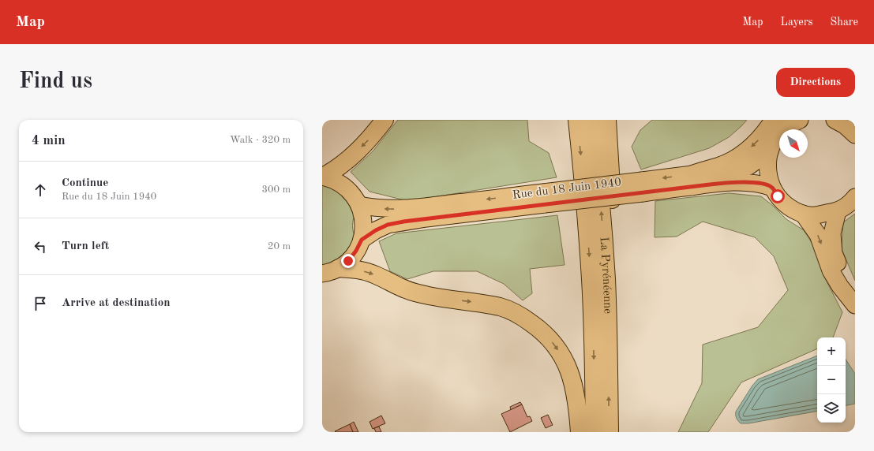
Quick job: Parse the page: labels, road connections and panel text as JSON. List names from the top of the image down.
{
  "streets": {
    "highway": ["La Pyrénéenne"],
    "main road": ["Rue du 18 Juin 1940"]
  },
  "north": "bottom right",
  "page": {
    "header": "Map",
    "nav": ["Map", "Layers", "Share"],
    "buttons": "Directions",
    "title": "Find us",
    "heading": ["4 min", "Walk · 320 m"],
    "list": [
      ["Continue", "Rue du 18 Juin 1940", "300 m"],
      ["Turn left", "20 m"],
      "Arrive at destination"
    ],
    "map_buttons": ["+", "−"]
  }
}
